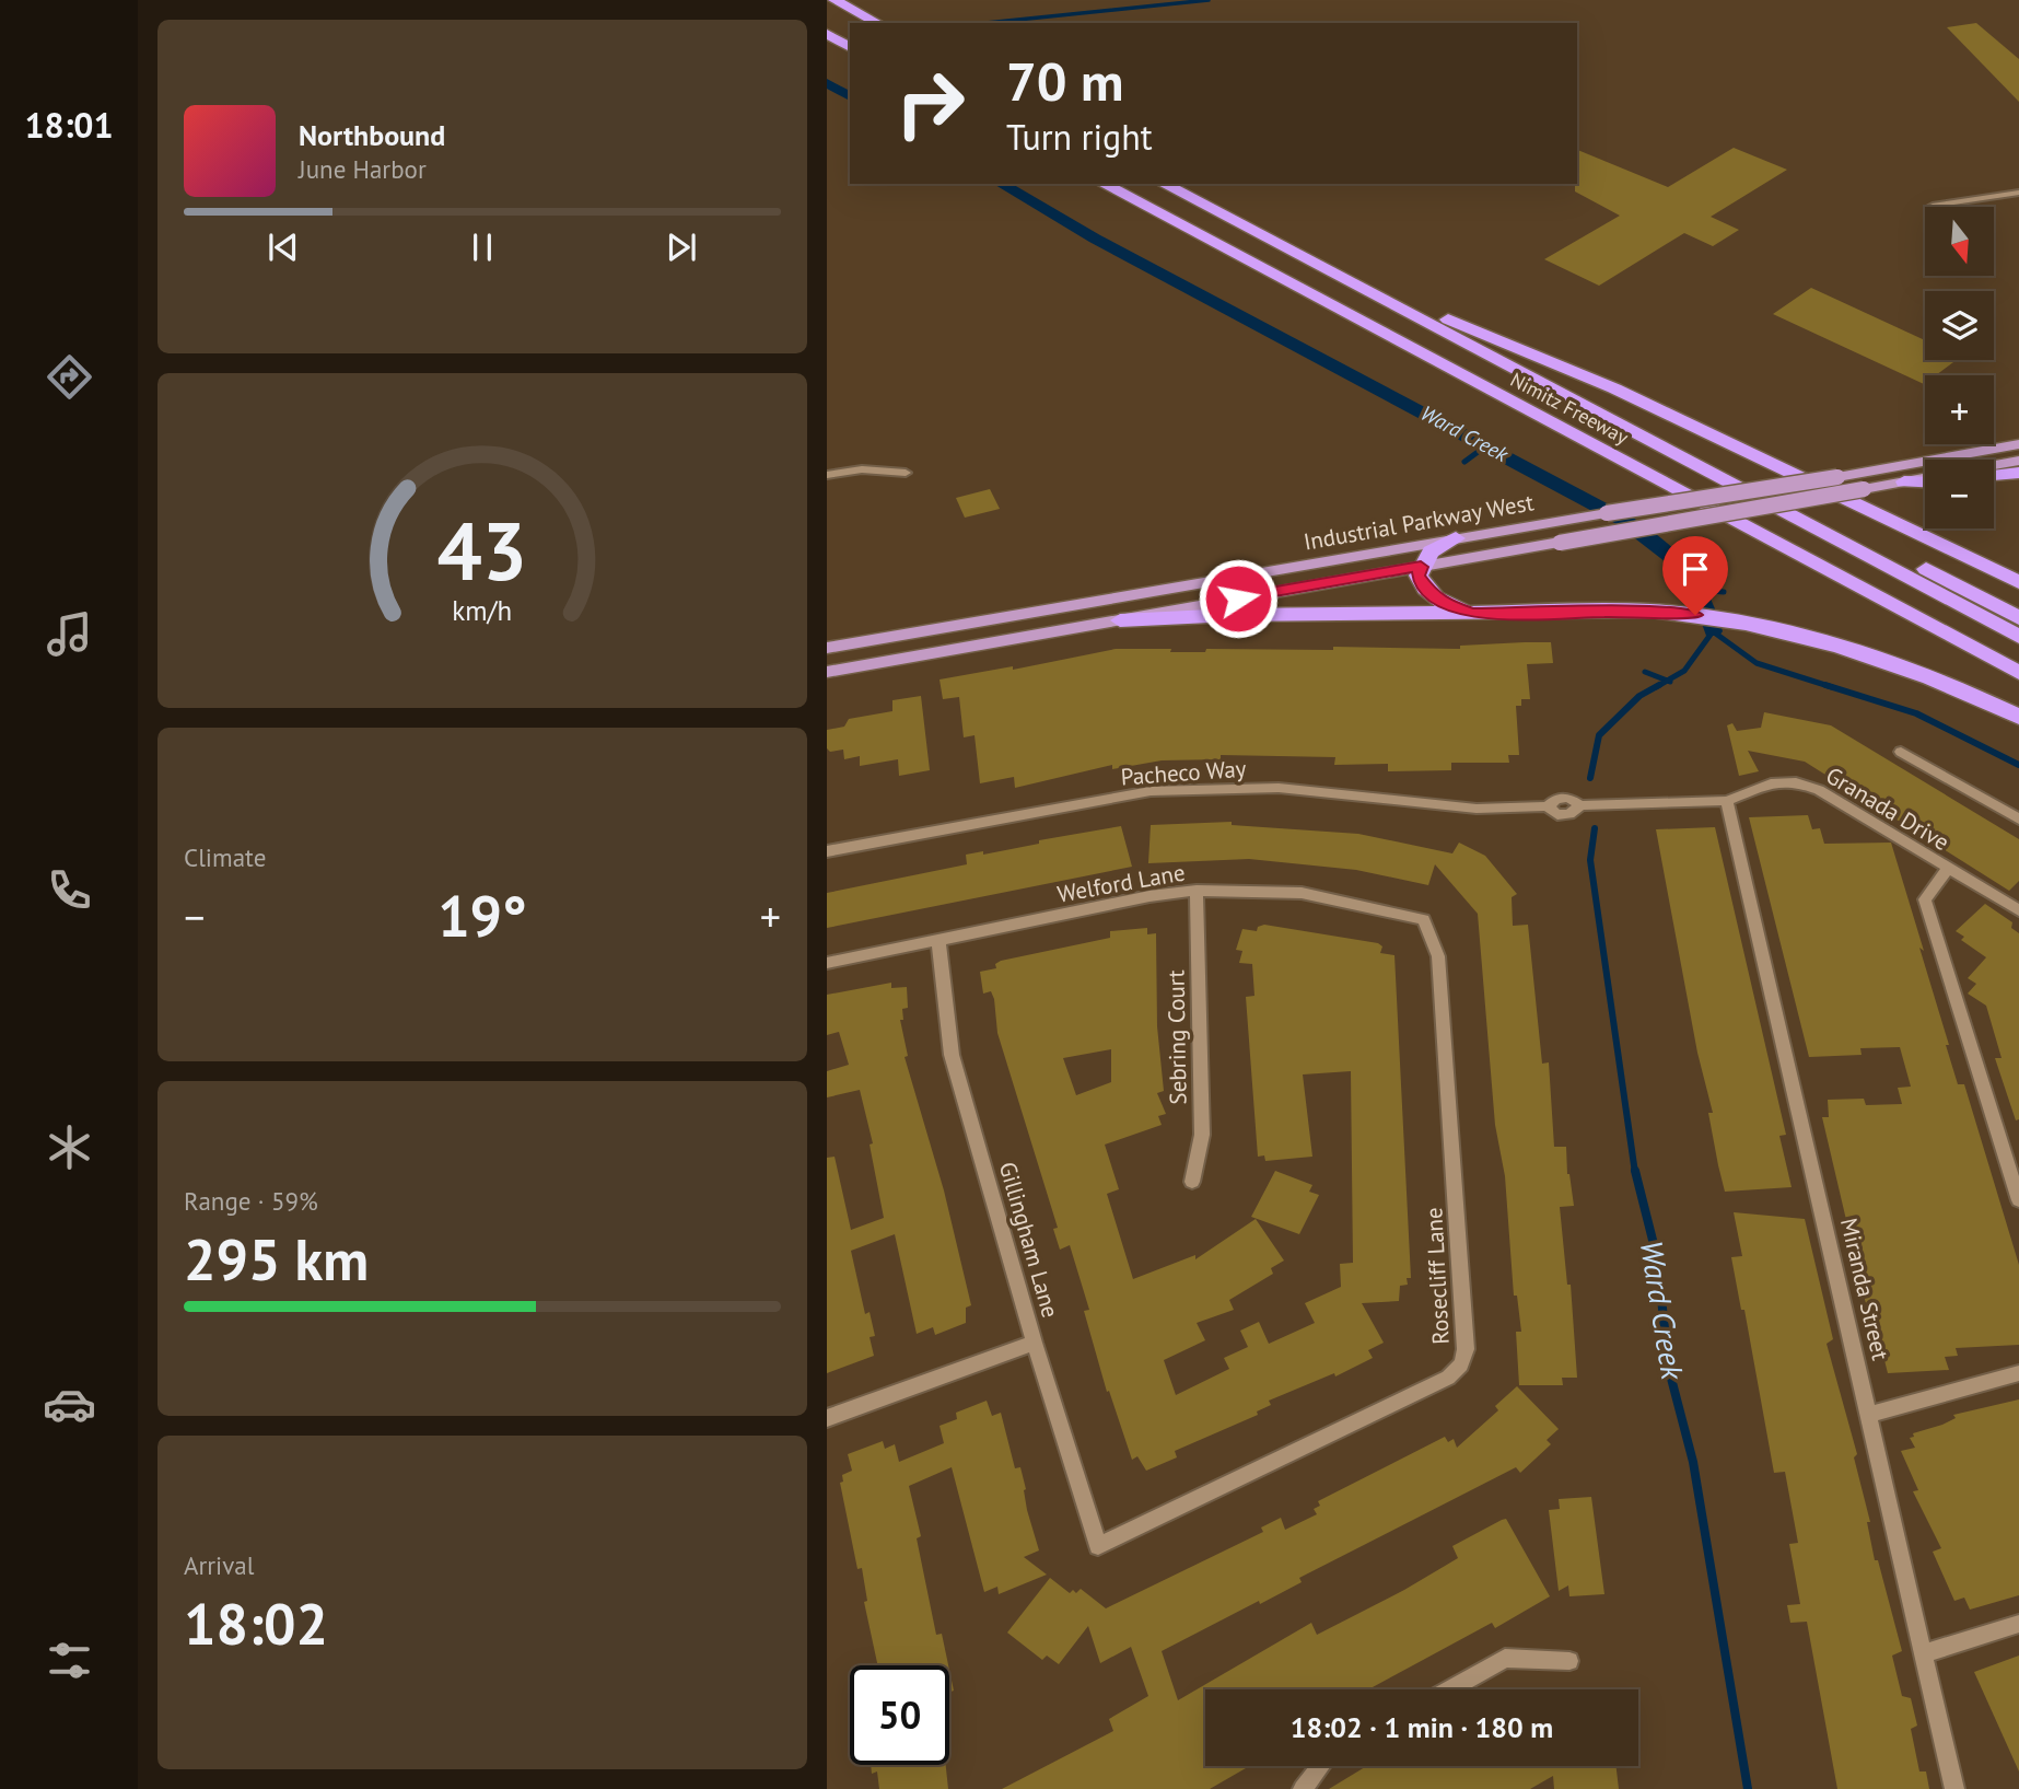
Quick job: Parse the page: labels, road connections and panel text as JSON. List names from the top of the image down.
{
  "streets": {
    "highway": ["Nimitz Freeway"],
    "main road": ["Industrial Parkway West"],
    "street": [
      "Pacheco Way",
      "Granada Drive",
      "Welford Lane",
      "Sebring Court",
      "Gillingham Lane",
      "Rosecliff Lane",
      "Miranda Street"
    ]
  },
  "crossings": [
    ["Pacheco Way", "Granada Drive"],
    ["Pacheco Way", "Miranda Street"],
    ["Granada Drive", "Miranda Street"],
    ["Welford Lane", "Sebring Court"],
    ["Welford Lane", "Gillingham Lane"],
    ["Welford Lane", "Rosecliff Lane"],
    ["Gillingham Lane", "Rosecliff Lane"]
  ],
  "water": ["Ward Creek"],
  "north": "bottom",
  "page": {
    "tabs": "18:01",
    "turn": ["70 m", "Turn right"],
    "song": ["Northbound", "June Harbor"],
    "map_buttons": ["+", "−"],
    "tile": [
      "Climate",
      ["Range · 59%", "295 km"],
      ["Arrival", "18:02"]
    ],
    "heat": ["−", "19°", "+"],
    "limit": "50",
    "trip": "18:02 · 1 min · 180 m",
    "gauge": ["43", "km/h"]
  }
}
